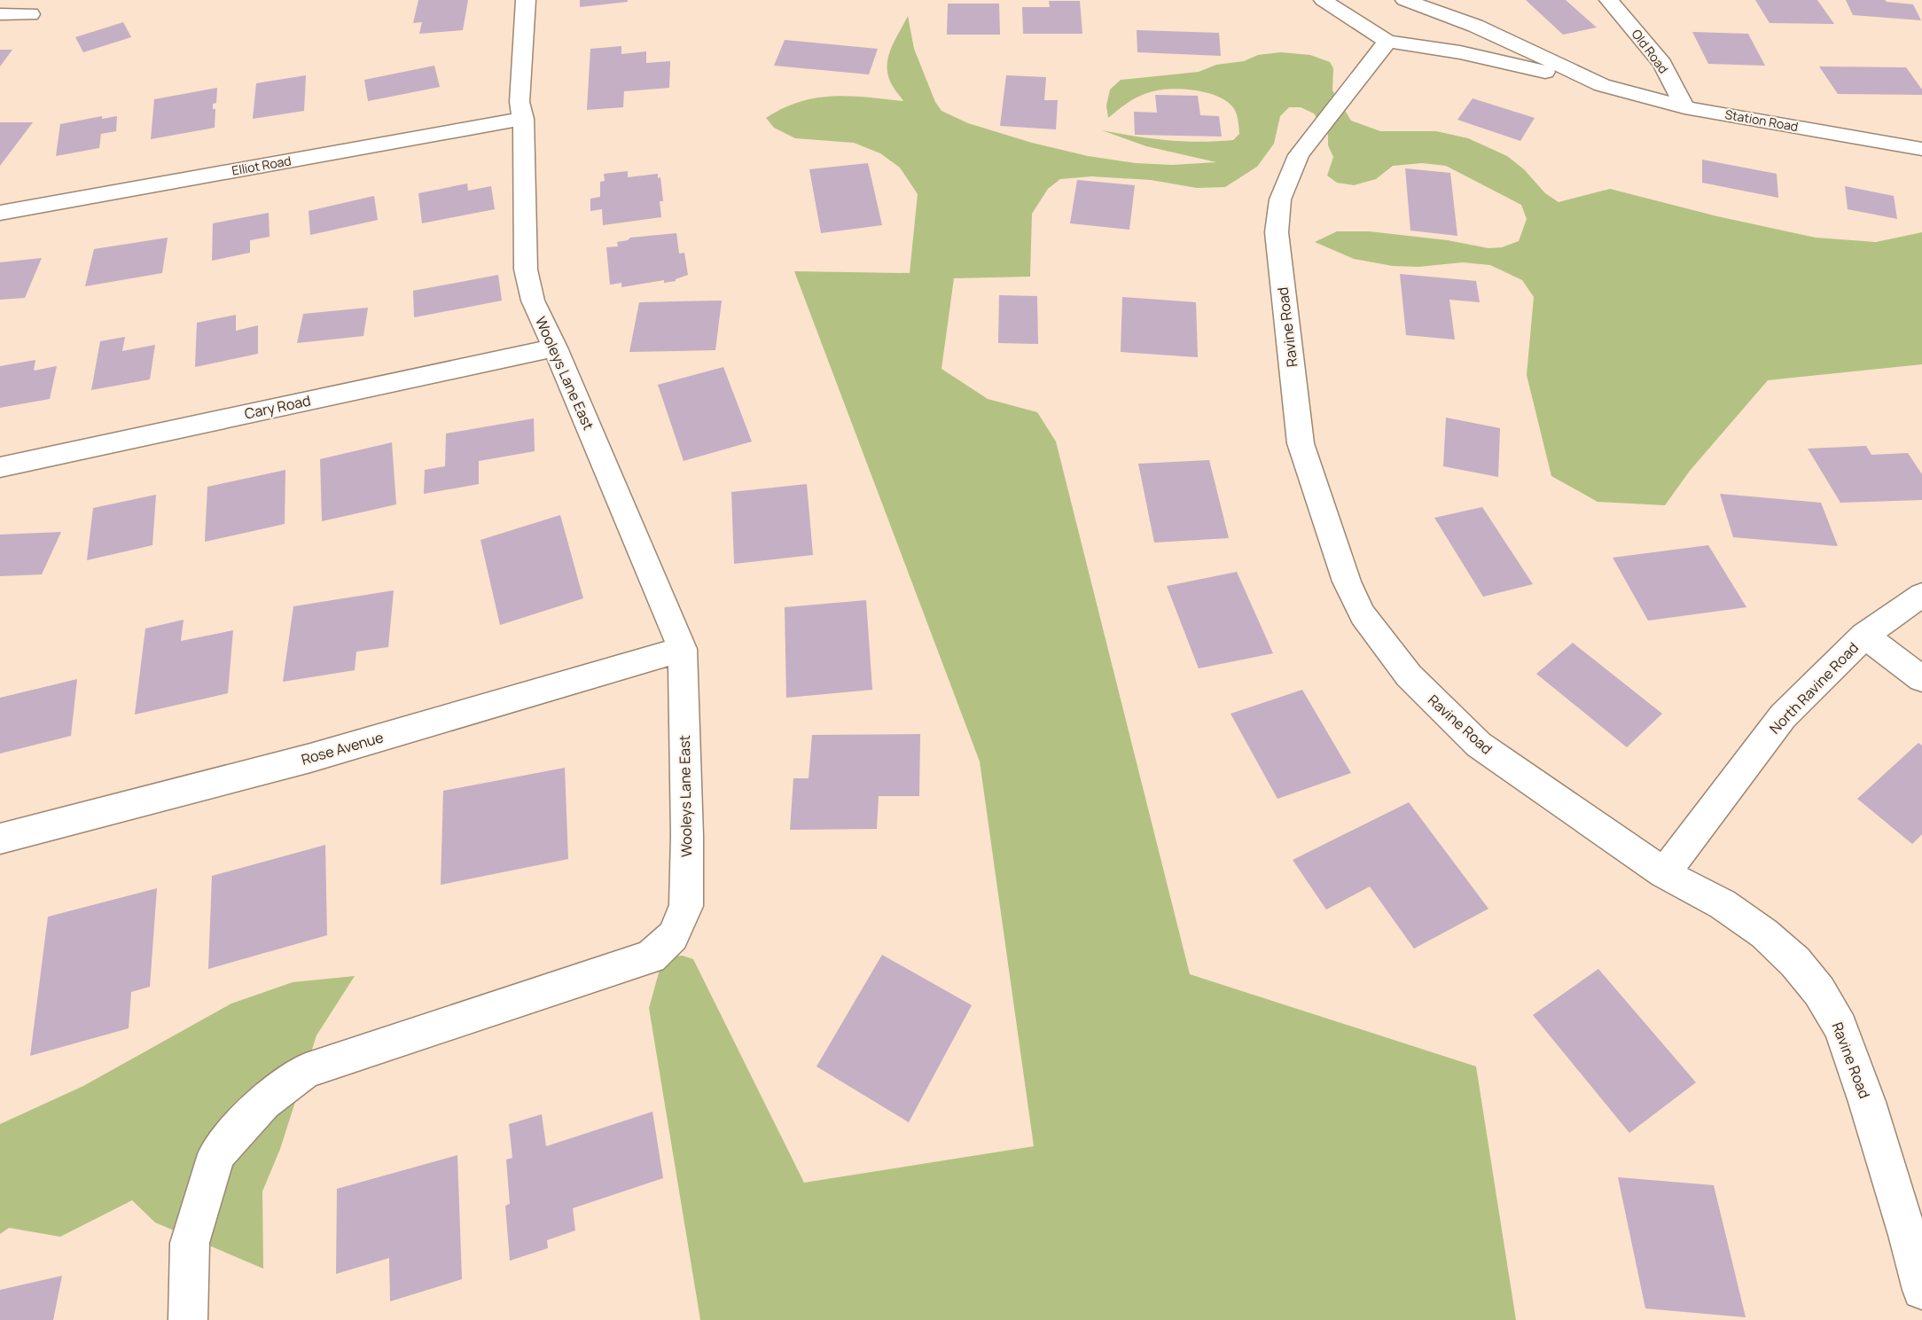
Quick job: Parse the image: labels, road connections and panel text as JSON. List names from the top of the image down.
{
  "streets": {
    "street": [
      "Old Road",
      "Station Road",
      "Elliot Road",
      "Ravine Road",
      "Wooleys Lane East",
      "Cary Road",
      "North Ravine Road",
      "Rose Avenue"
    ]
  },
  "crossings": [
    ["Old Road", "Station Road"],
    ["Station Road", "Ravine Road"],
    ["Elliot Road", "Wooleys Lane East"],
    ["Ravine Road", "North Ravine Road"],
    ["Wooleys Lane East", "Cary Road"],
    ["Wooleys Lane East", "Rose Avenue"]
  ]
}
